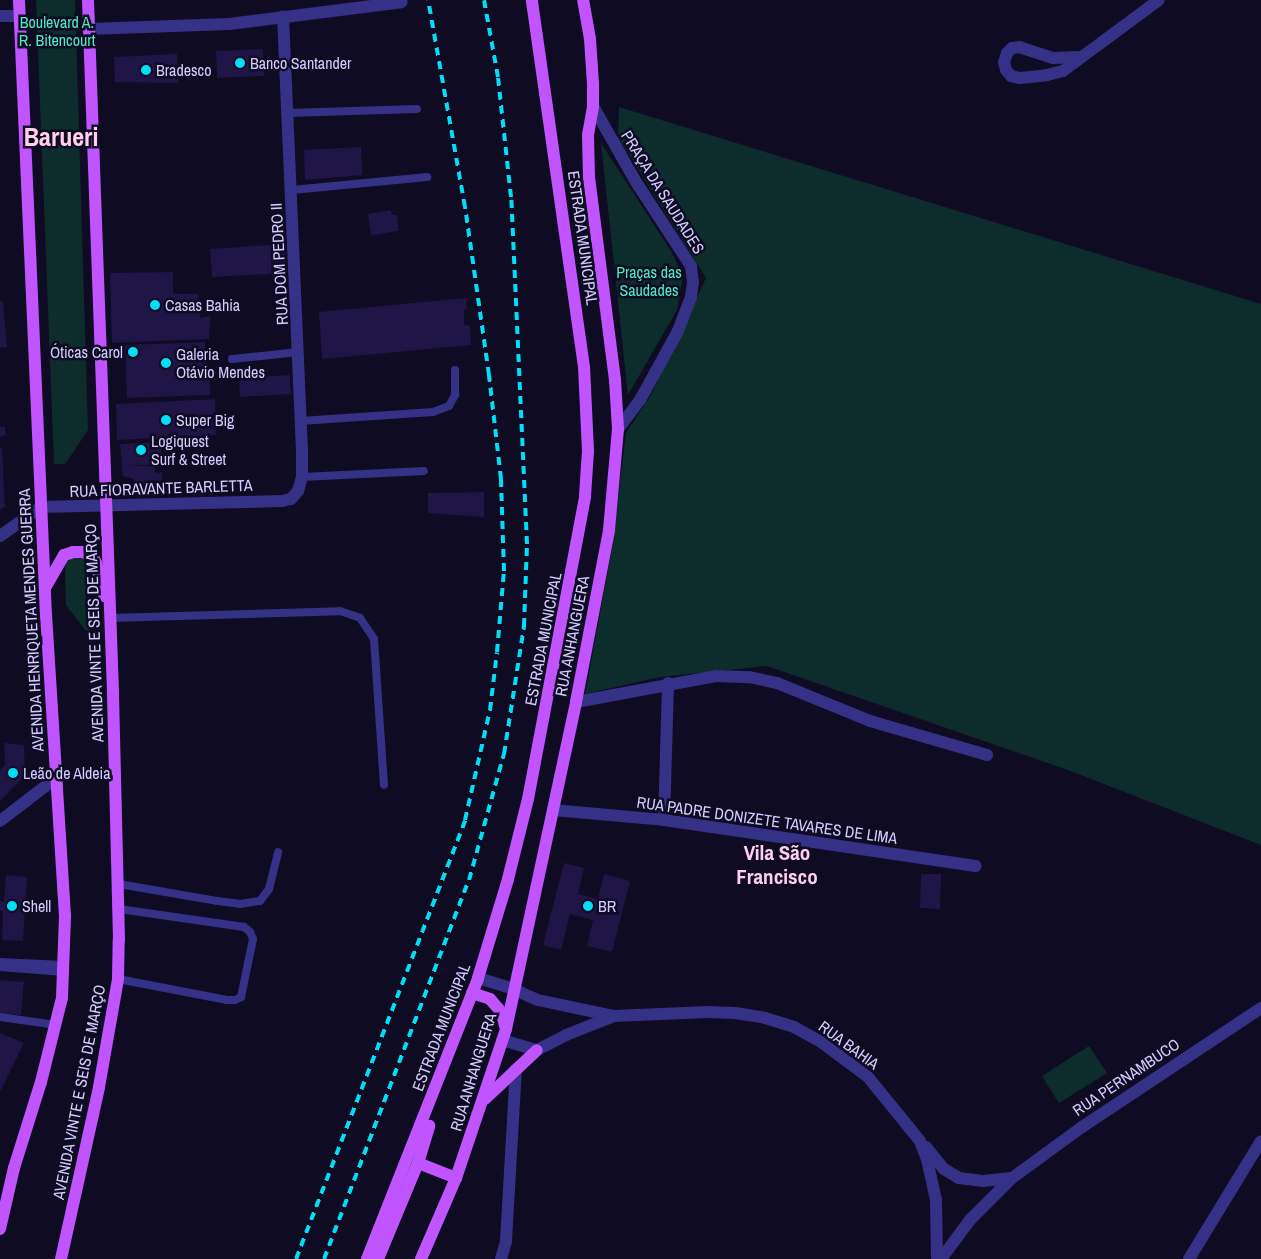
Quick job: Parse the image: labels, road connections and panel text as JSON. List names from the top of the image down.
{
  "streets": {
    "main road": [
      "ESTRADA MUNICIPAL",
      "AVENIDA HENRIQUETA MENDES GUERRA",
      "AVENIDA VINTE E SEIS DE MARÇO",
      "RUA ANHANGUERA"
    ],
    "street": [
      "PRAÇA DA SAUDADES",
      "RUA DOM PEDRO II",
      "RUA FIORAVANTE BARLETTA",
      "RUA PADRE DONIZETE TAVARES DE LIMA",
      "RUA BAHIA",
      "RUA PERNAMBUCO"
    ]
  },
  "crossings": [
    ["PRAÇA DA SAUDADES", "RUA ANHANGUERA"],
    ["RUA DOM PEDRO II", "RUA FIORAVANTE BARLETTA"],
    ["RUA FIORAVANTE BARLETTA", "AVENIDA HENRIQUETA MENDES GUERRA"],
    ["RUA FIORAVANTE BARLETTA", "AVENIDA VINTE E SEIS DE MARÇO"],
    ["RUA ANHANGUERA", "RUA PADRE DONIZETE TAVARES DE LIMA"],
    ["RUA BAHIA", "RUA PERNAMBUCO"]
  ],
  "districts": ["Barueri", "Vila São Francisco"],
  "parks": ["Boulevard A. R. Bitencourt", "Praças das Saudades"],
  "places": [
    "Banco Santander",
    "Bradesco",
    "Casas Bahia",
    "Óticas Carol",
    "Galeria Otávio Mendes",
    "Super Big",
    "Logiquest Surf & Street",
    "Leão de Aldeia",
    "Shell",
    "BR"
  ]
}
